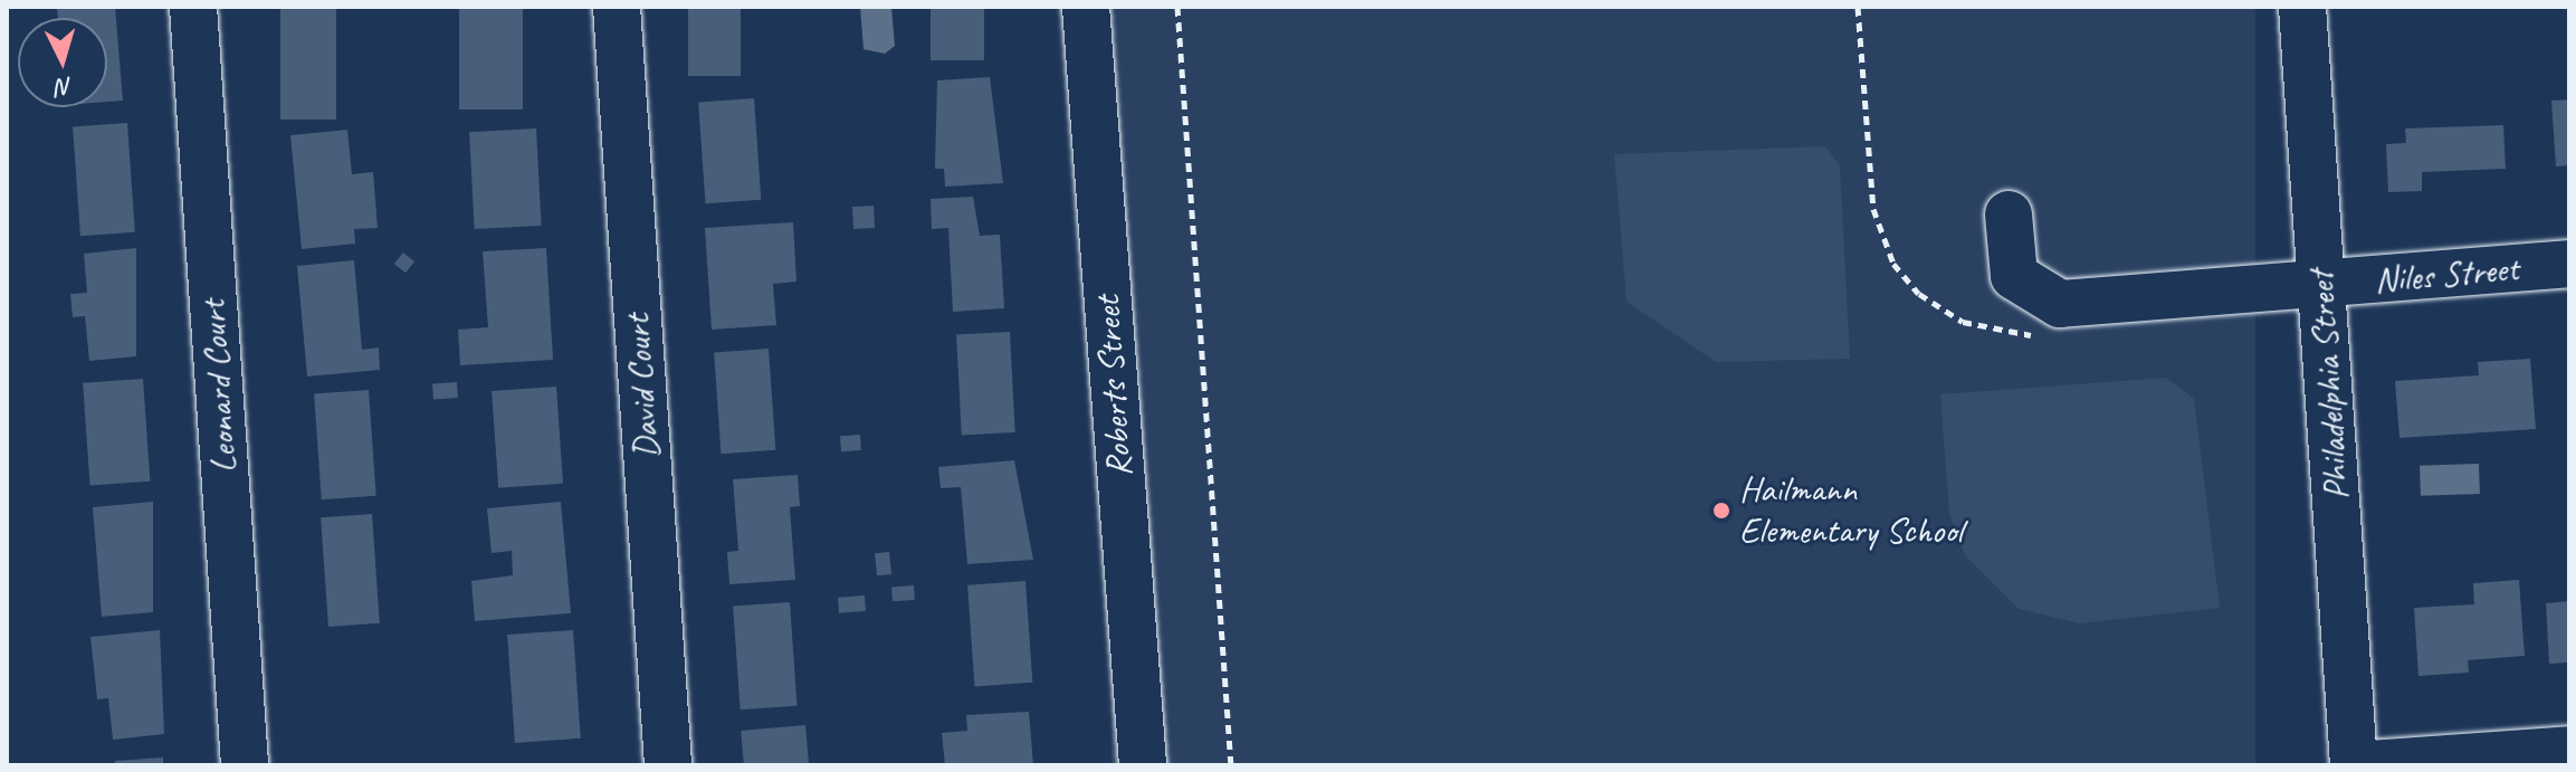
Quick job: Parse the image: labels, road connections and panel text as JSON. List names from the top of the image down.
{
  "streets": {
    "street": [
      "Niles Street",
      "Philadelphia Street",
      "Leonard Court",
      "David Court",
      "Roberts Street"
    ]
  },
  "crossings": [
    ["Niles Street", "Philadelphia Street"]
  ],
  "places": ["Hailmann Elementary School"],
  "north": "bottom"
}
